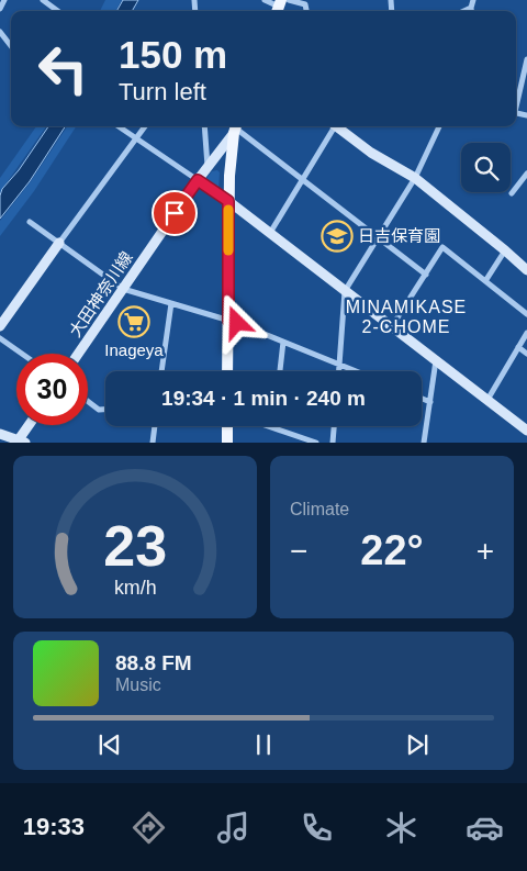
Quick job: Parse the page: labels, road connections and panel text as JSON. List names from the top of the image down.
{
  "streets": {
    "street": ["大田神奈川線"]
  },
  "districts": ["MINAMIKASE 2-CHOME"],
  "places": {
    "school or university": ["日吉保育園"],
    "supermarket": ["Inageya"]
  },
  "page": {
    "turn": ["150 m", "Turn left"],
    "limit": "30",
    "trip": "19:34 · 1 min · 240 m",
    "tile": "Climate",
    "heat": ["−", "22°", "+"],
    "song": ["88.8 FM", "Music"],
    "tabs": "19:33",
    "gauge": ["23", "km/h"]
  }
}
